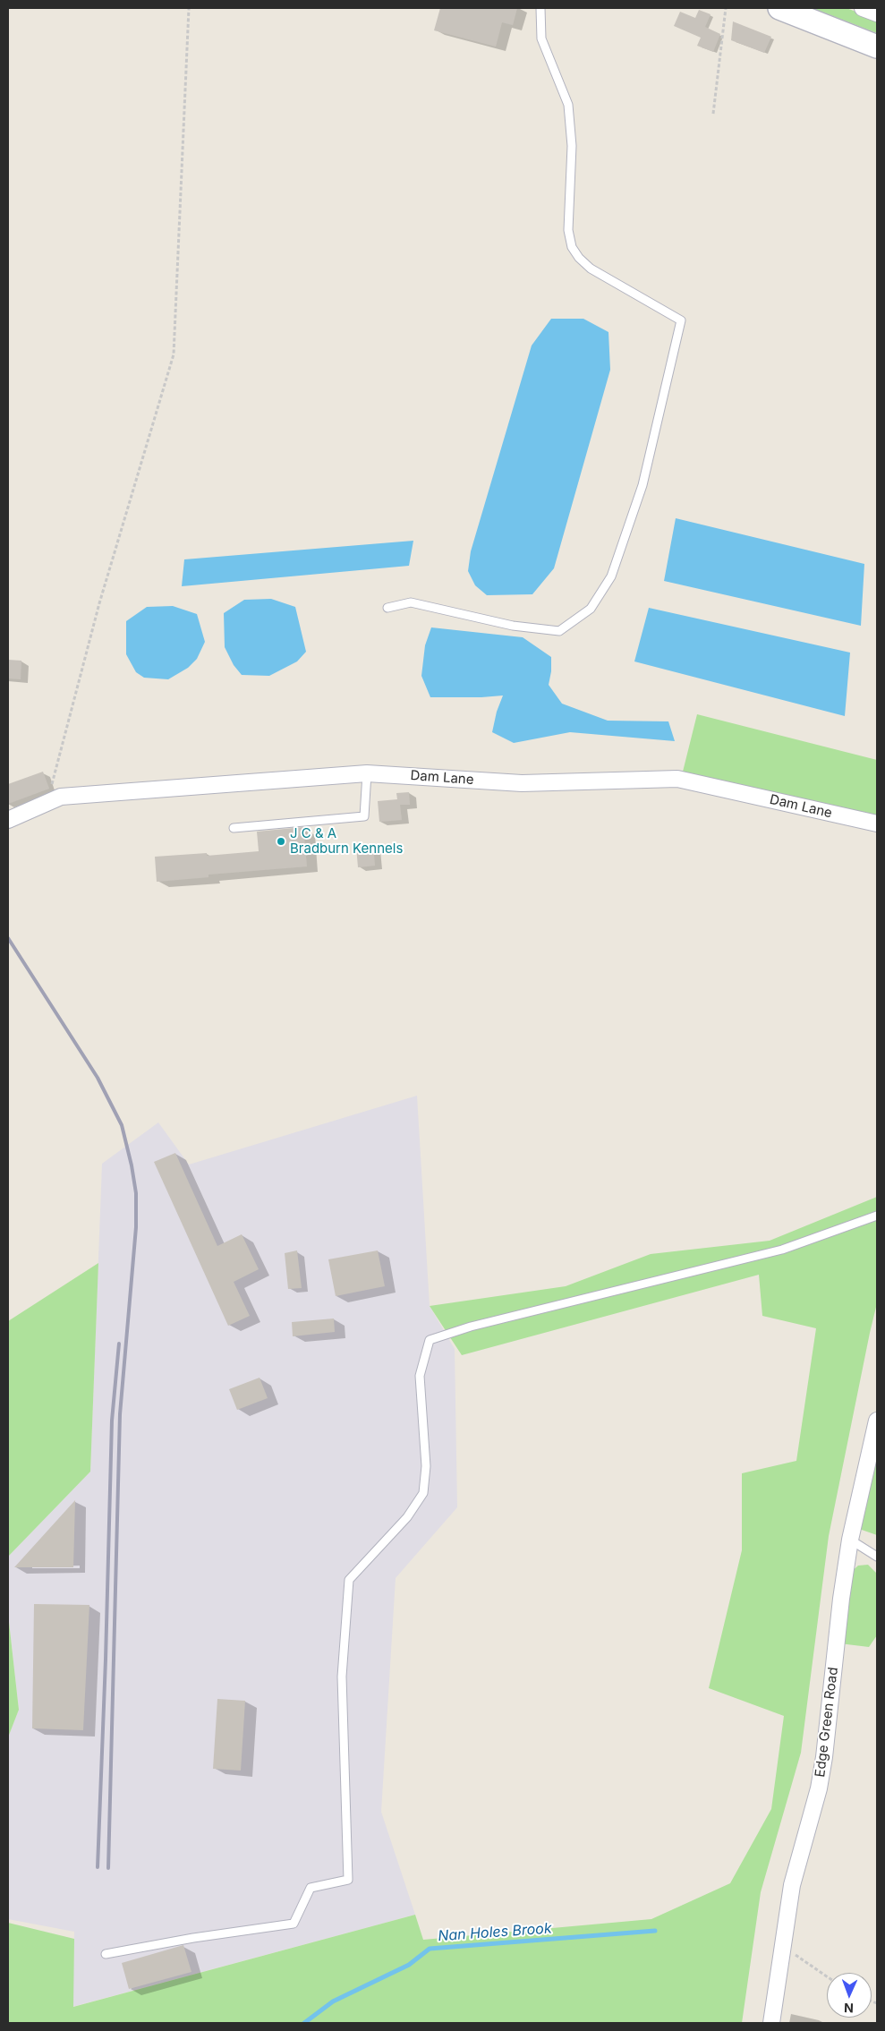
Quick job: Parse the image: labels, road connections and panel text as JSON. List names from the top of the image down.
{
  "streets": {
    "street": ["Dam Lane", "Edge Green Road"]
  },
  "water": ["Nan Holes Brook"],
  "places": ["J C & A Bradburn Kennels"],
  "north": "bottom"
}
